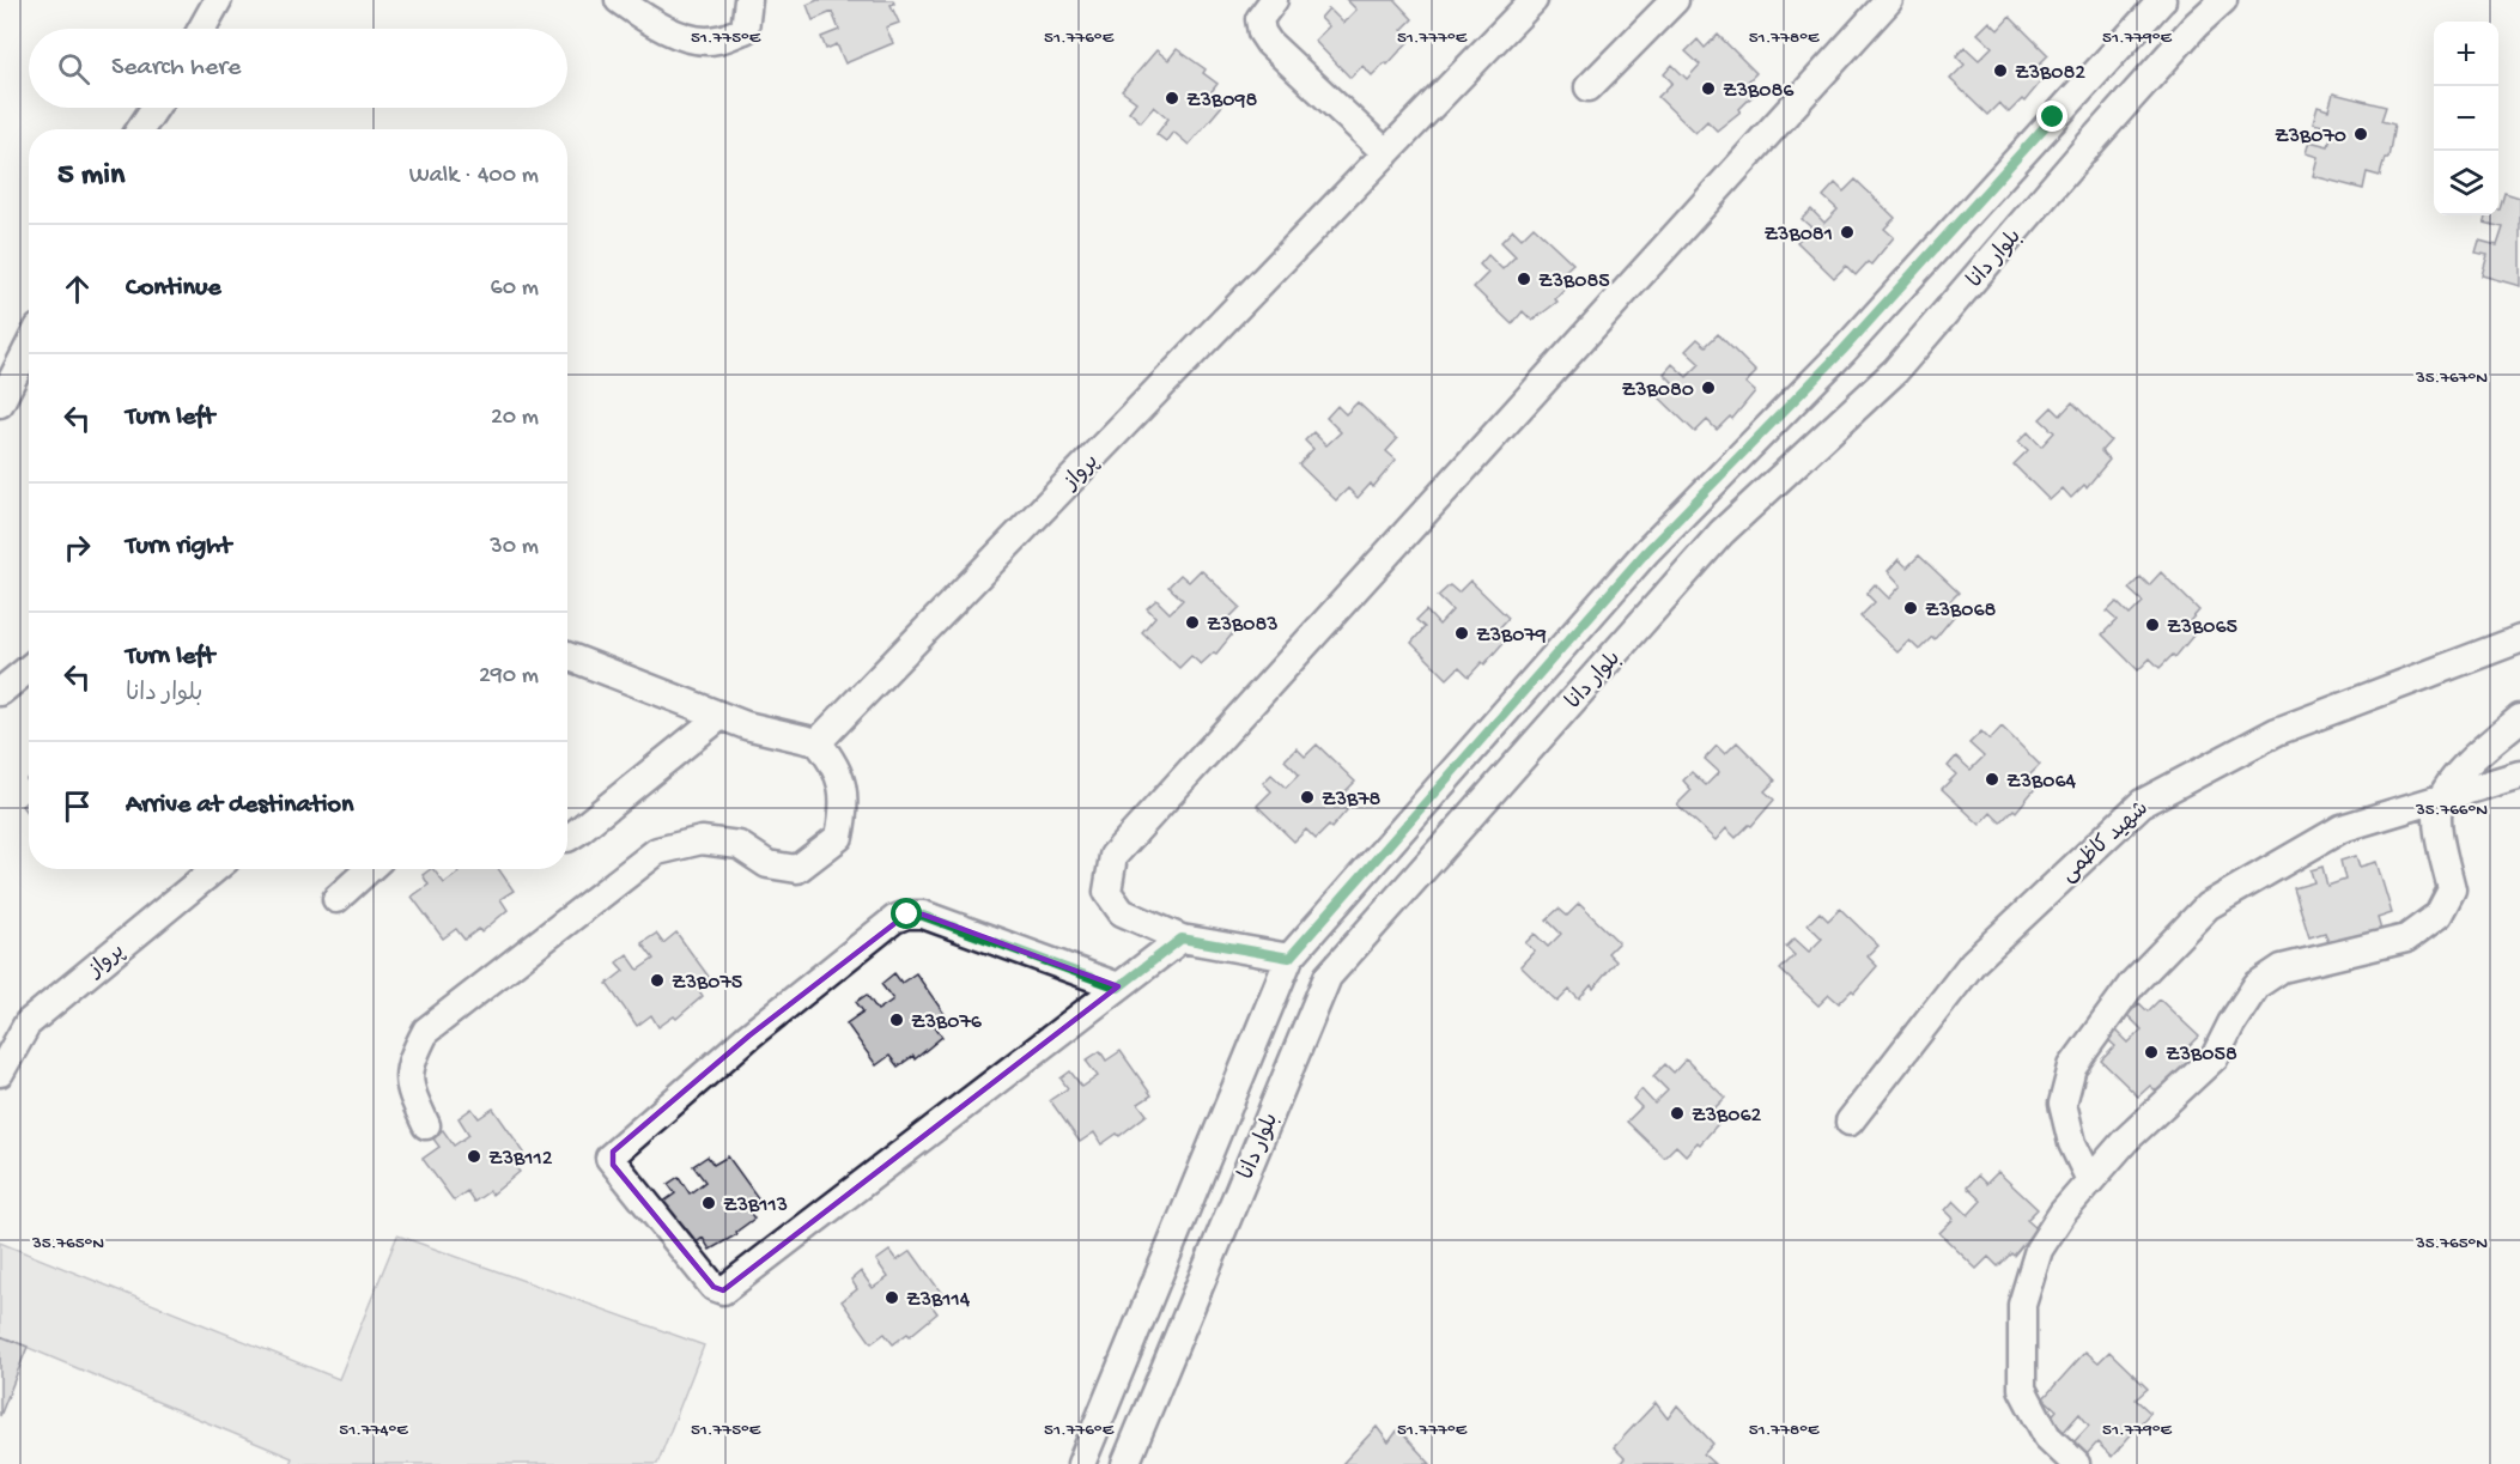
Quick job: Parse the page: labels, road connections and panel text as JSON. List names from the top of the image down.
{
  "streets": {
    "street": ["بلوار دانا", "پرواز", "شهید کاظمی"]
  },
  "places": [
    "Z3B082",
    "Z3B086",
    "Z3B098",
    "Z3B070",
    "Z3B081",
    "Z3B085",
    "Z3B080",
    "Z3B068",
    "Z3B083",
    "Z3B065",
    "Z3B079",
    "Z3B064",
    "Z3B78",
    "Z3B075",
    "Z3B076",
    "Z3B058",
    "Z3B062",
    "Z3B112",
    "Z3B113",
    "Z3B114"
  ],
  "page": {
    "map_buttons": ["+", "−"],
    "search": "Search here",
    "heading": ["5 min", "Walk · 400 m"],
    "list": [
      ["Continue", "60 m"],
      ["Turn left", "20 m"],
      ["Turn right", "30 m"],
      ["Turn left", "بلوار دانا", "290 m"],
      "Arrive at destination"
    ]
  },
  "coordinates": [
    "51.775°E",
    "51.776°E",
    "51.777°E",
    "51.778°E",
    "51.779°E",
    "35.767°N",
    "35.766°N",
    "35.765°N",
    "51.774°E"
  ]
}
